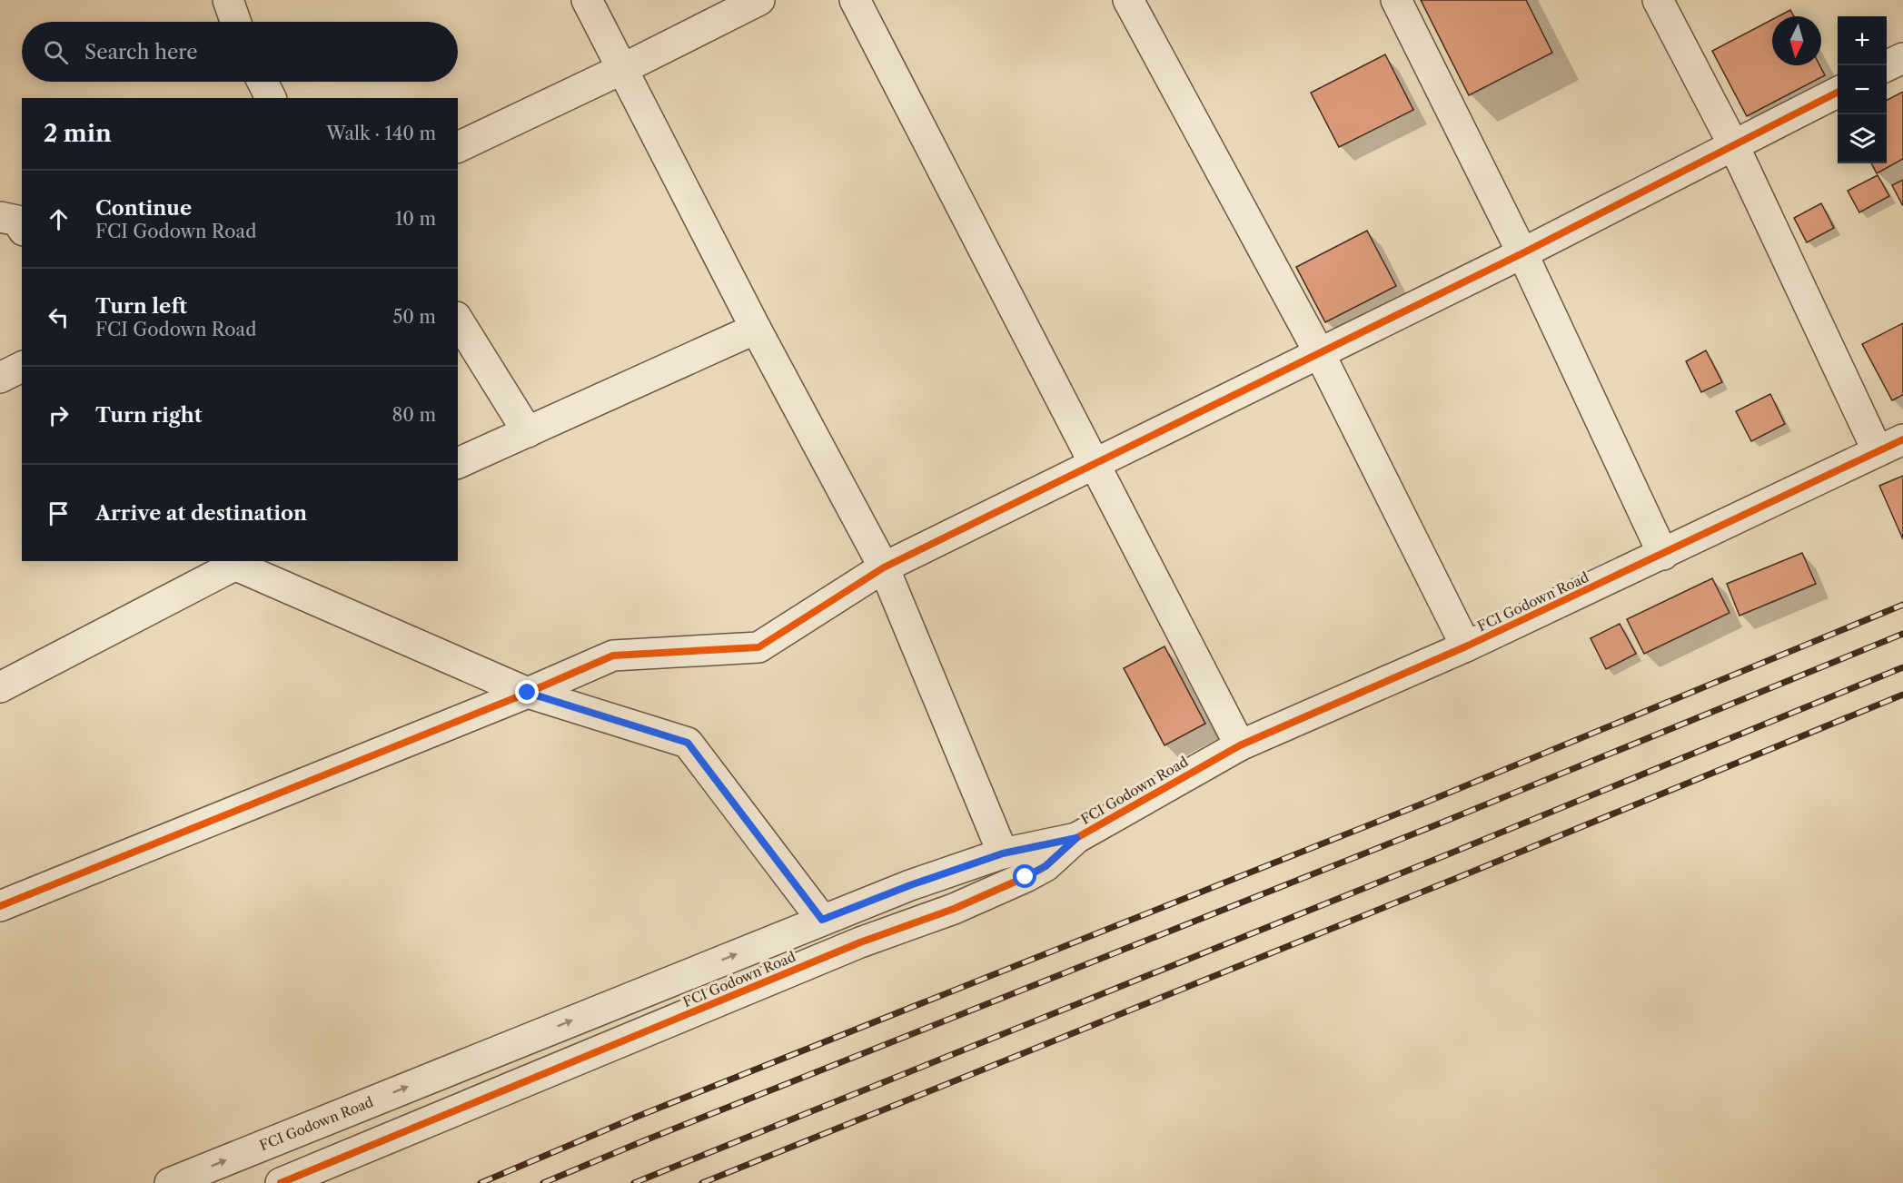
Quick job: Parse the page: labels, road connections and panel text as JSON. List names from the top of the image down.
{
  "streets": {
    "street": ["FCI Godown Road"]
  },
  "north": "bottom",
  "page": {
    "map_buttons": ["+", "−"],
    "search": "Search here",
    "heading": ["2 min", "Walk · 140 m"],
    "list": [
      ["Continue", "FCI Godown Road", "10 m"],
      ["Turn left", "FCI Godown Road", "50 m"],
      ["Turn right", "80 m"],
      "Arrive at destination"
    ]
  }
}
